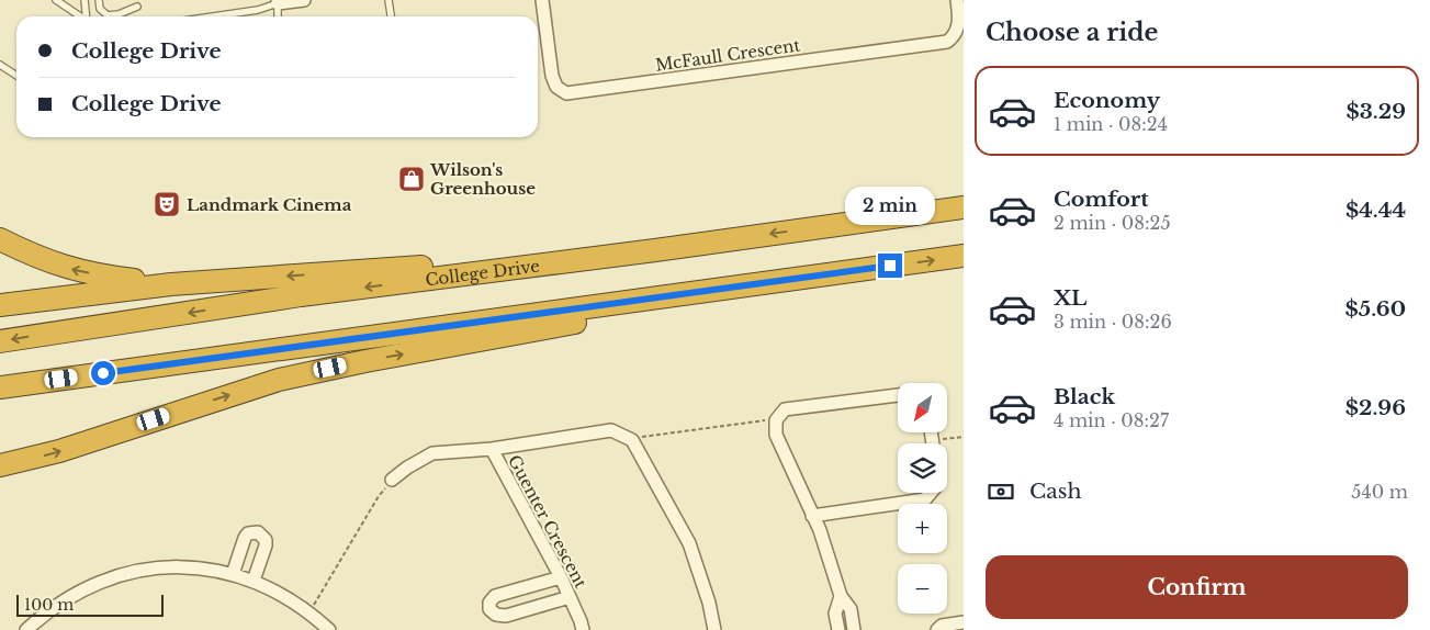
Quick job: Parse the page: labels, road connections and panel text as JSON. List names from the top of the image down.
{
  "streets": {
    "highway": ["College Drive"],
    "street": ["McFaull Crescent", "Guenter Crescent"]
  },
  "places": {
    "shop": ["Wilson's Greenhouse"],
    "theatre": ["Landmark Cinema"]
  },
  "scale_bar": "100 m",
  "north": "bottom left",
  "page": {
    "heading": "Choose a ride",
    "banner": ["College Drive", "College Drive"],
    "list": [
      {
        "name": "Economy",
        "note": "1 min · 08:24",
        "value": "$3.29"
      },
      {
        "name": "Comfort",
        "note": "2 min · 08:25",
        "value": "$4.44"
      },
      {
        "name": "XL",
        "note": "3 min · 08:26",
        "value": "$5.60"
      },
      {
        "name": "Black",
        "note": "4 min · 08:27",
        "value": "$2.96"
      }
    ],
    "bubble": "2 min",
    "map_buttons": ["+", "−"],
    "pay": ["Cash", "540 m"],
    "buttons": "Confirm",
    "scale": "100 m"
  }
}
